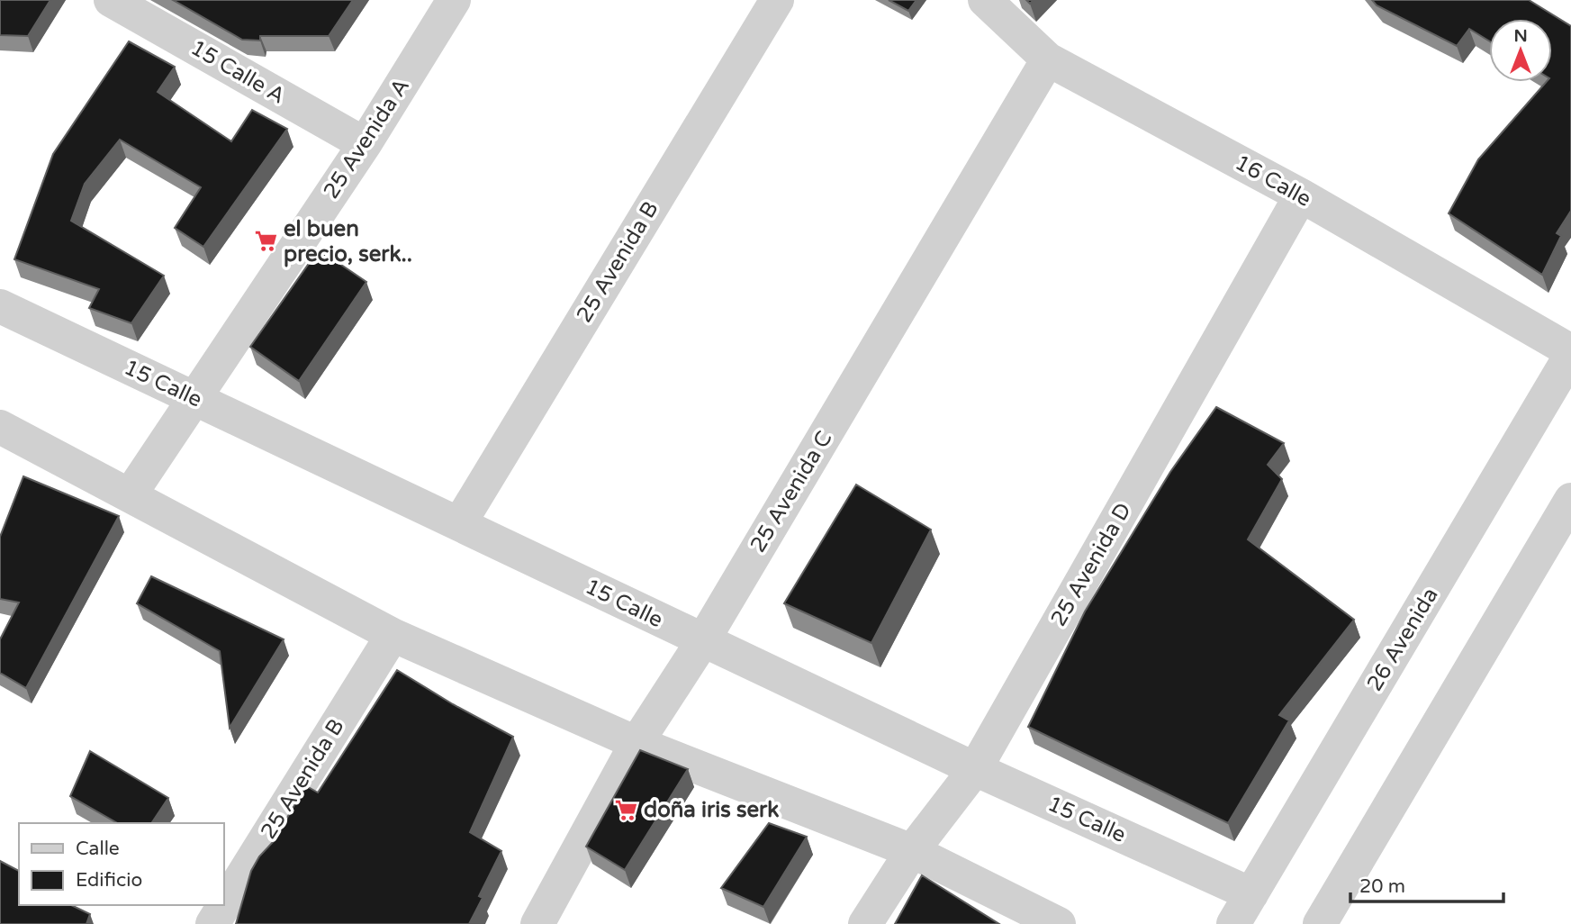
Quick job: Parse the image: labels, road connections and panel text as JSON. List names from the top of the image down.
{
  "streets": {
    "street": [
      "15 Calle A",
      "25 Avenida A",
      "16 Calle",
      "25 Avenida B",
      "15 Calle",
      "25 Avenida C",
      "25 Avenida D",
      "26 Avenida"
    ]
  },
  "crossings": [
    ["15 Calle A", "25 Avenida A"],
    ["25 Avenida A", "15 Calle"],
    ["16 Calle", "25 Avenida C"],
    ["16 Calle", "25 Avenida D"],
    ["16 Calle", "26 Avenida"],
    ["25 Avenida B", "15 Calle"],
    ["15 Calle", "25 Avenida C"],
    ["15 Calle", "25 Avenida D"],
    ["15 Calle", "26 Avenida"]
  ],
  "places": {
    "supermarket": ["el buen precio, serk..", "doña iris serk"]
  },
  "legend": ["Calle", "Edificio"],
  "scale_bar": "20 m",
  "north": "top"
}
